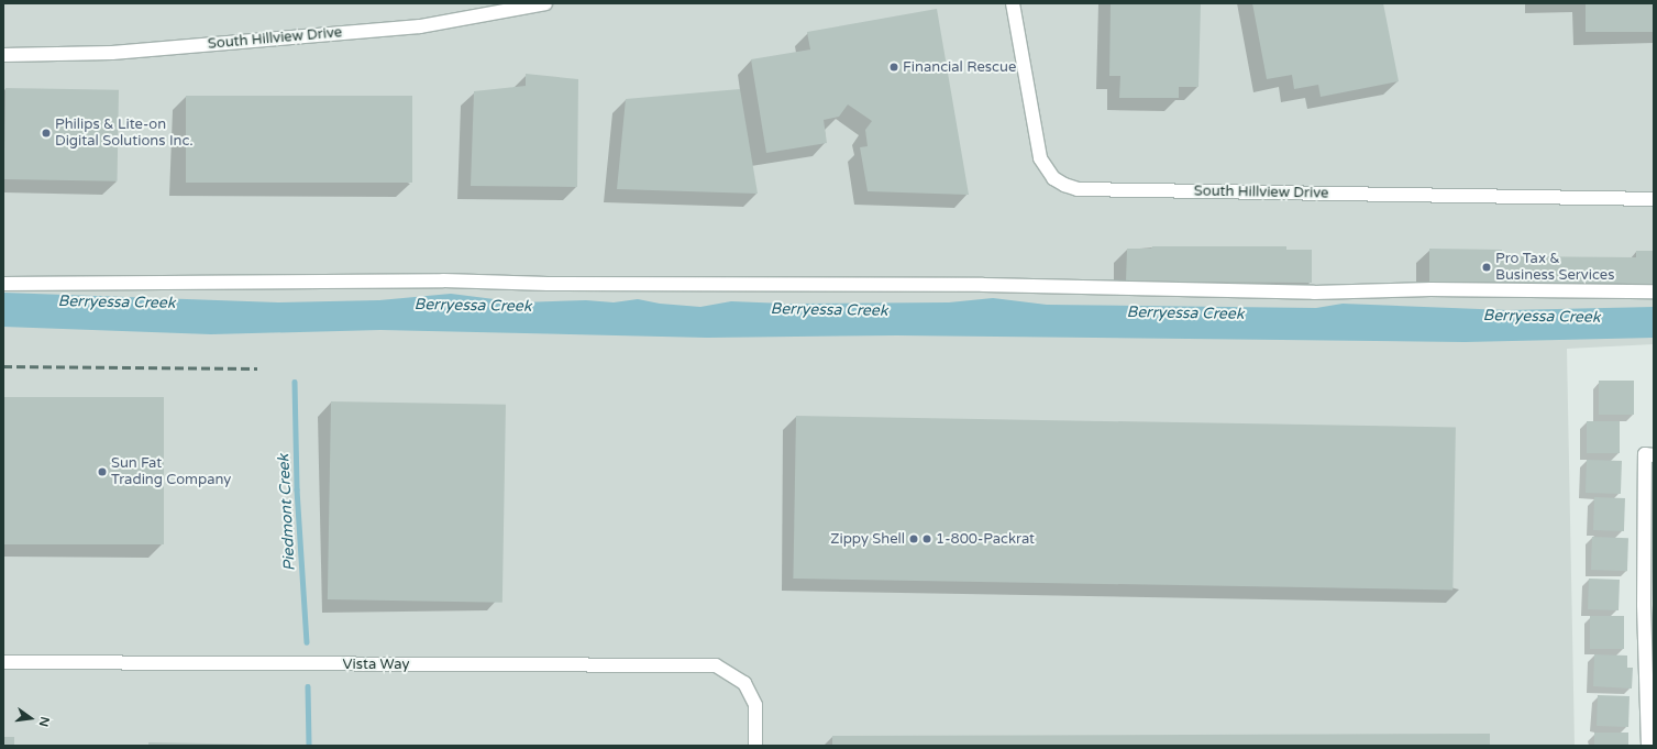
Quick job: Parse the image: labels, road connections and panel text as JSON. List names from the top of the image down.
{
  "streets": {
    "street": ["South Hillview Drive", "Vista Way"]
  },
  "water": ["Berryessa Creek", "Piedmont Creek"],
  "places": [
    "Financial Rescue",
    "Philips & Lite-on Digital Solutions Inc.",
    "Pro Tax & Business Services",
    "Sun Fat Trading Company",
    "Zippy Shell",
    "1-800-Packrat"
  ],
  "north": "right"
}
